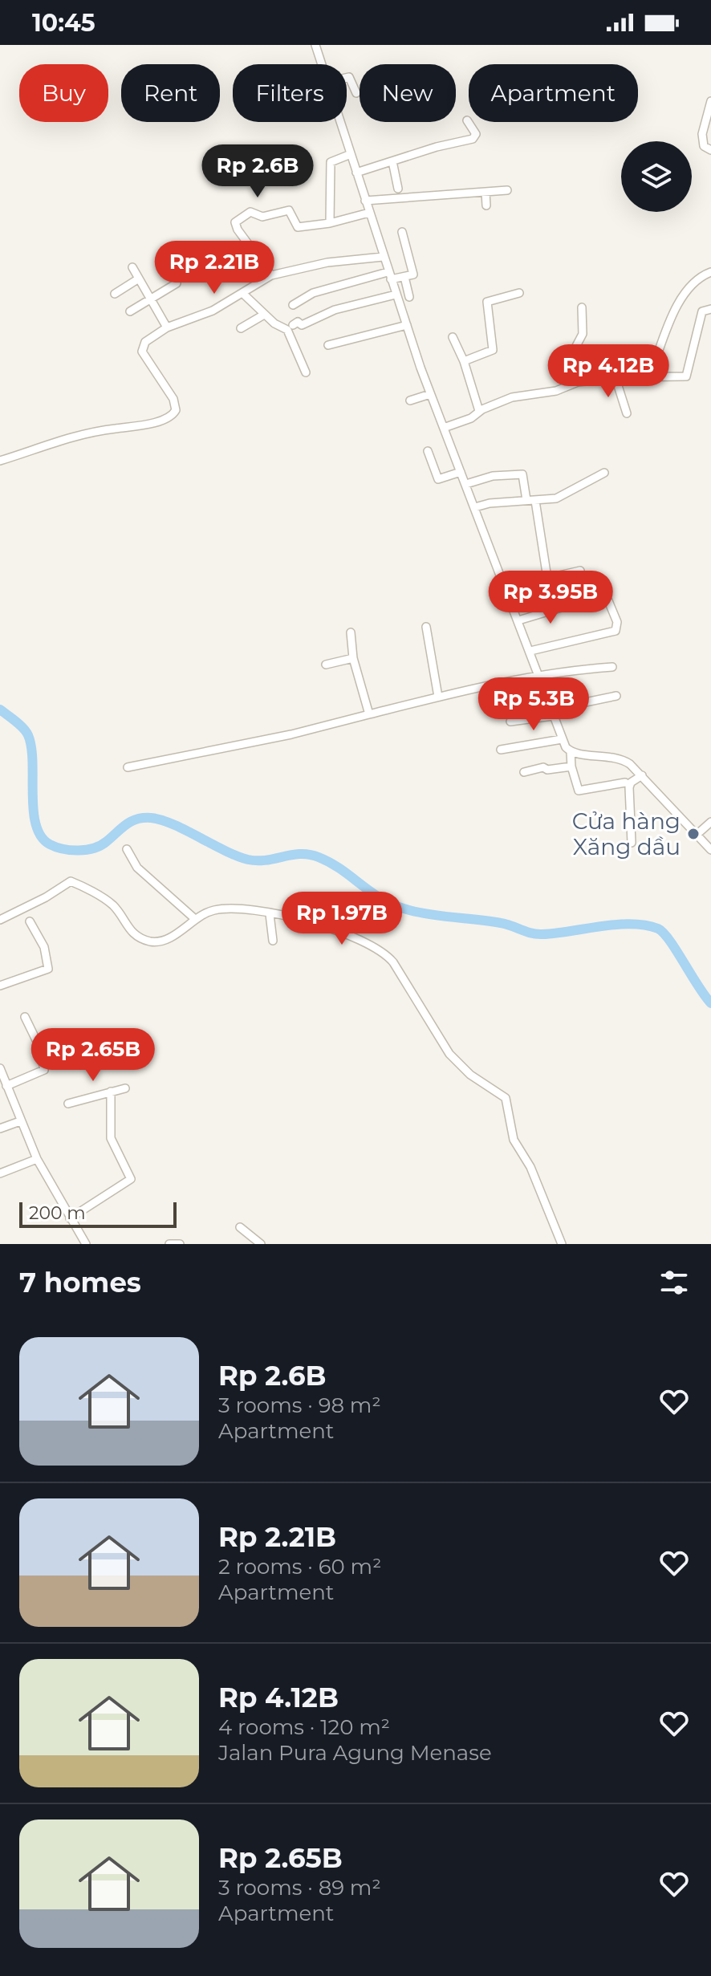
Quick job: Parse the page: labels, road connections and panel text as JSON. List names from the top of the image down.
{
  "places": ["Cửa hàng Xăng dầu"],
  "scale_bar": "200 m",
  "page": {
    "status": "10:45",
    "chip": [
      "Buy",
      "Rent",
      "Filters",
      "New",
      "Apartment"
    ],
    "price": [
      "Rp 2.6B",
      "Rp 2.21B",
      "Rp 4.12B",
      "Rp 3.95B",
      "Rp 5.3B",
      "Rp 1.97B",
      "Rp 2.65B"
    ],
    "scale": "200 m",
    "heading": "7 homes",
    "list": [
      {
        "name": "Rp 2.6B",
        "note": "3 rooms · 98 m² · Apartment"
      },
      {
        "name": "Rp 2.21B",
        "note": "2 rooms · 60 m² · Apartment"
      },
      {
        "name": "Rp 4.12B",
        "note": "4 rooms · 120 m² · Jalan Pura Agung Menase"
      },
      {
        "name": "Rp 2.65B",
        "note": "3 rooms · 89 m² · Apartment"
      }
    ]
  }
}
